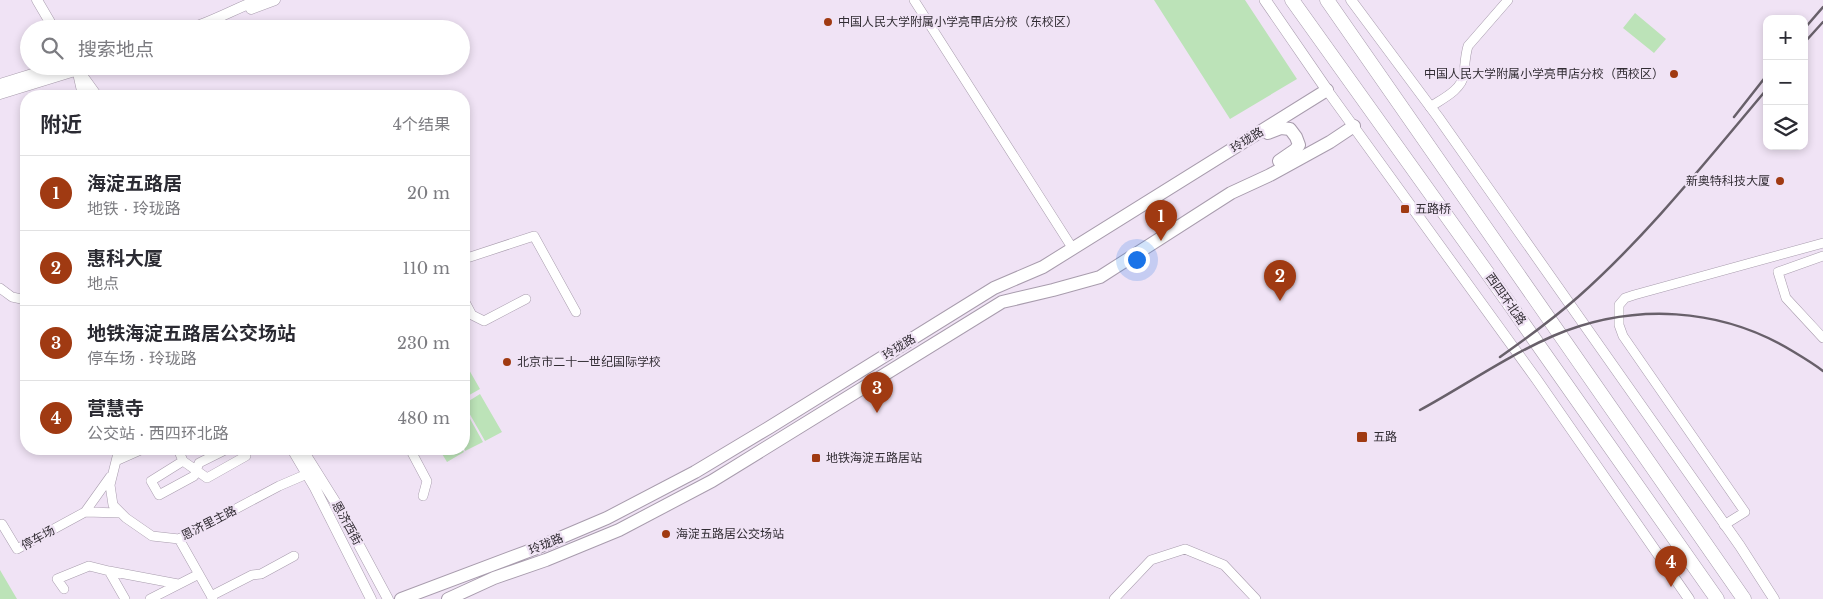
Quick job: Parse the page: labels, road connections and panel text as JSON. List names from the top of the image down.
{
  "streets": {
    "highway": ["西四环北路"],
    "main road": ["玲珑路"],
    "street": ["恩济里主路", "恩济西街", "停车场"]
  },
  "crossings": [
    ["玲珑路", "西四环北路"],
    ["恩济里主路", "恩济西街"]
  ],
  "places": {
    "other": [
      "中国人民大学附属小学亮甲店分校（东校区）",
      "中国人民大学附属小学亮甲店分校（西校区）",
      "新奥特科技大厦",
      "北京市二十一世纪国际学校",
      "海淀五路居公交场站"
    ],
    "transit": ["五路桥", "五路", "地铁海淀五路居站"]
  },
  "page": {
    "map_buttons": ["+", "−"],
    "search": "搜索地点",
    "heading": ["附近", "4个结果"],
    "list": [
      {
        "mark": "1",
        "name": "海淀五路居",
        "note": "地铁 · 玲珑路",
        "value": "20 m"
      },
      {
        "mark": "2",
        "name": "惠科大厦",
        "note": "地点",
        "value": "110 m"
      },
      {
        "mark": "3",
        "name": "地铁海淀五路居公交场站",
        "note": "停车场 · 玲珑路",
        "value": "230 m"
      },
      {
        "mark": "4",
        "name": "营慧寺",
        "note": "公交站 · 西四环北路",
        "value": "480 m"
      }
    ],
    "pins": [
      "1",
      "2",
      "3",
      "4"
    ]
  }
}
